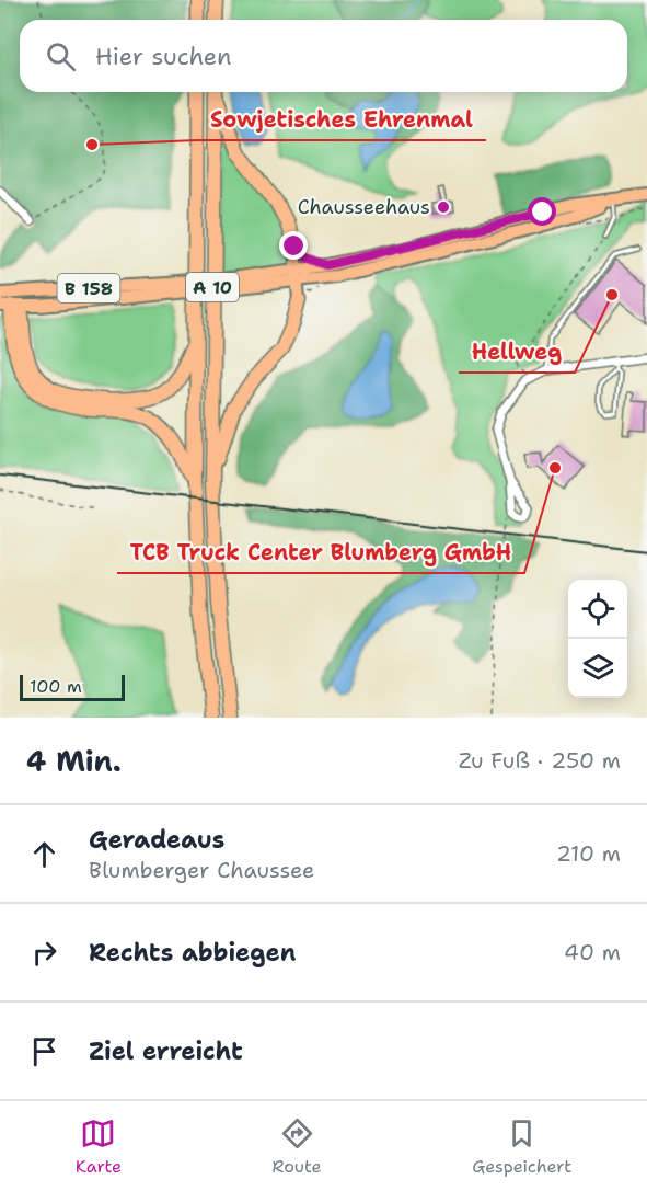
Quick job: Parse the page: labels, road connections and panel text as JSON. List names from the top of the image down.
{
  "streets": {
    "highway": ["A 10"],
    "main road": ["B 158"]
  },
  "places": [
    "Sowjetisches Ehrenmal",
    "Chausseehaus",
    "Hellweg",
    "TCB Truck Center Blumberg GmbH"
  ],
  "scale_bar": "100 m",
  "page": {
    "search": "Hier suchen",
    "scale": "100 m",
    "heading": ["4 Min.", "Zu Fuß · 250 m"],
    "list": [
      ["Geradeaus", "Blumberger Chaussee", "210 m"],
      ["Rechts abbiegen", "40 m"],
      "Ziel erreicht"
    ],
    "nav": ["Karte", "Route", "Gespeichert"]
  }
}
